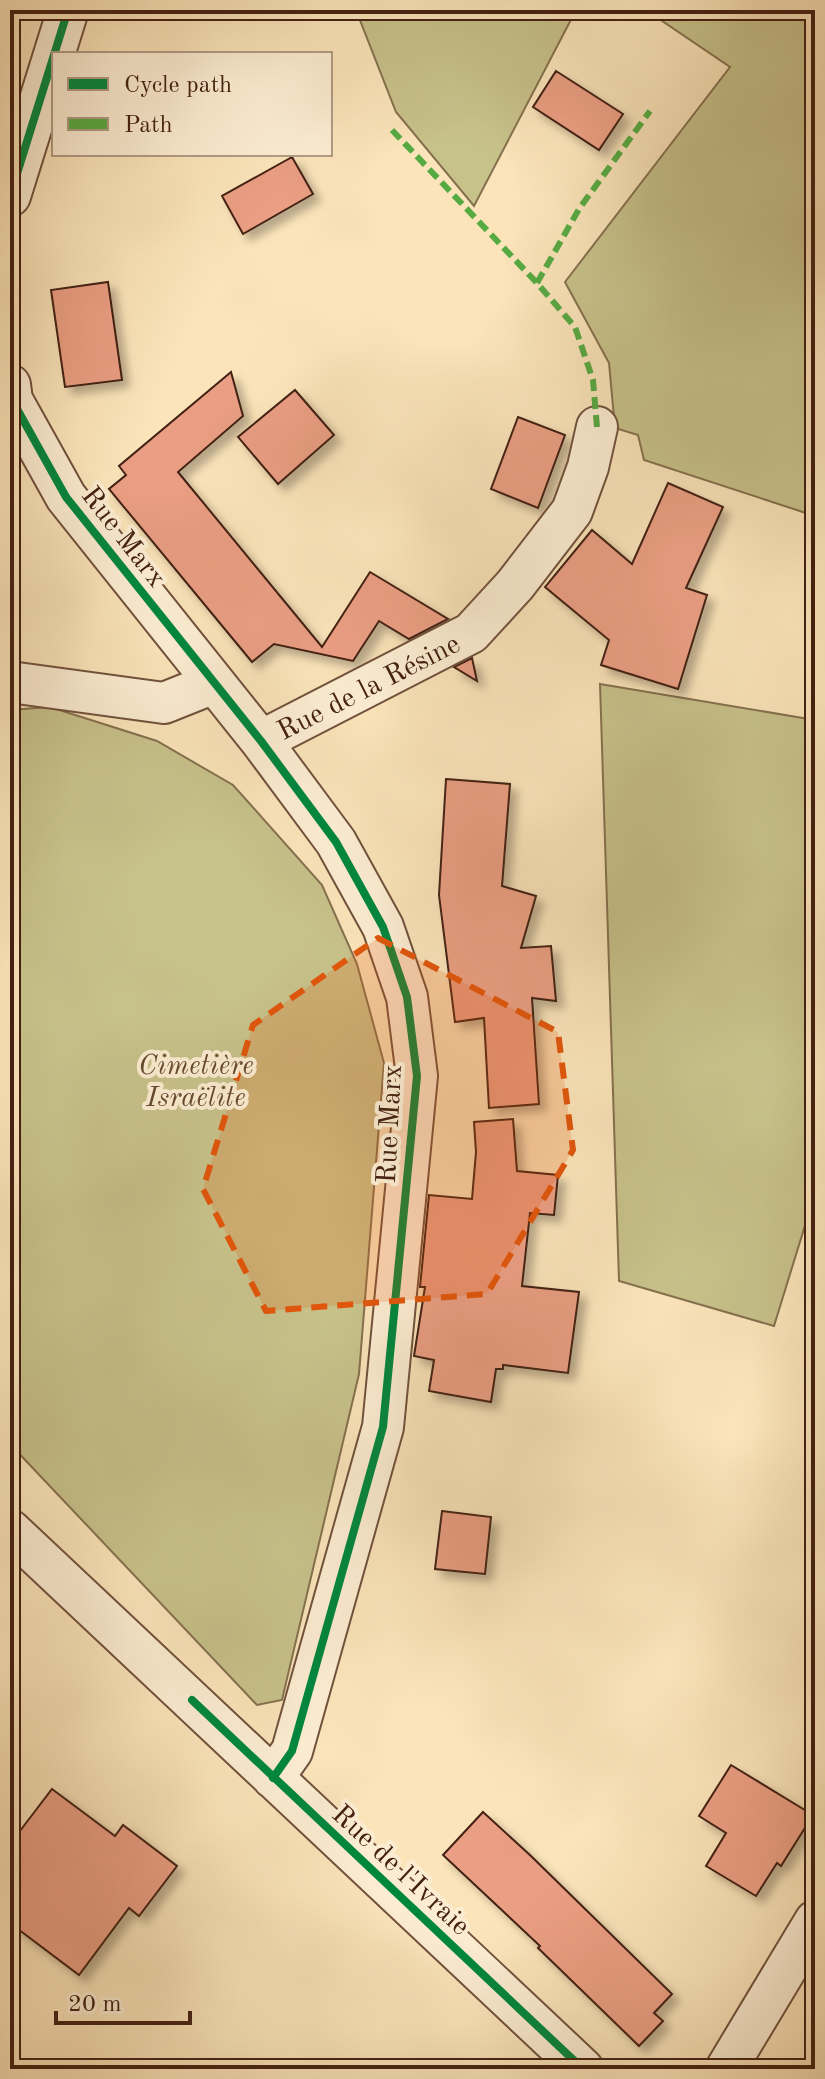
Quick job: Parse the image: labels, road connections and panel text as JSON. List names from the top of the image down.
{
  "streets": {
    "street": ["Rue Marx", "Rue de la Résine", "Rue de l'Ivraie"]
  },
  "crossings": [
    ["Rue Marx", "Rue de la Résine"],
    ["Rue Marx", "Rue de l'Ivraie"]
  ],
  "parks": ["Cimetière Israëlite"],
  "legend": ["Cycle path", "Path"],
  "scale_bar": "20 m"
}
